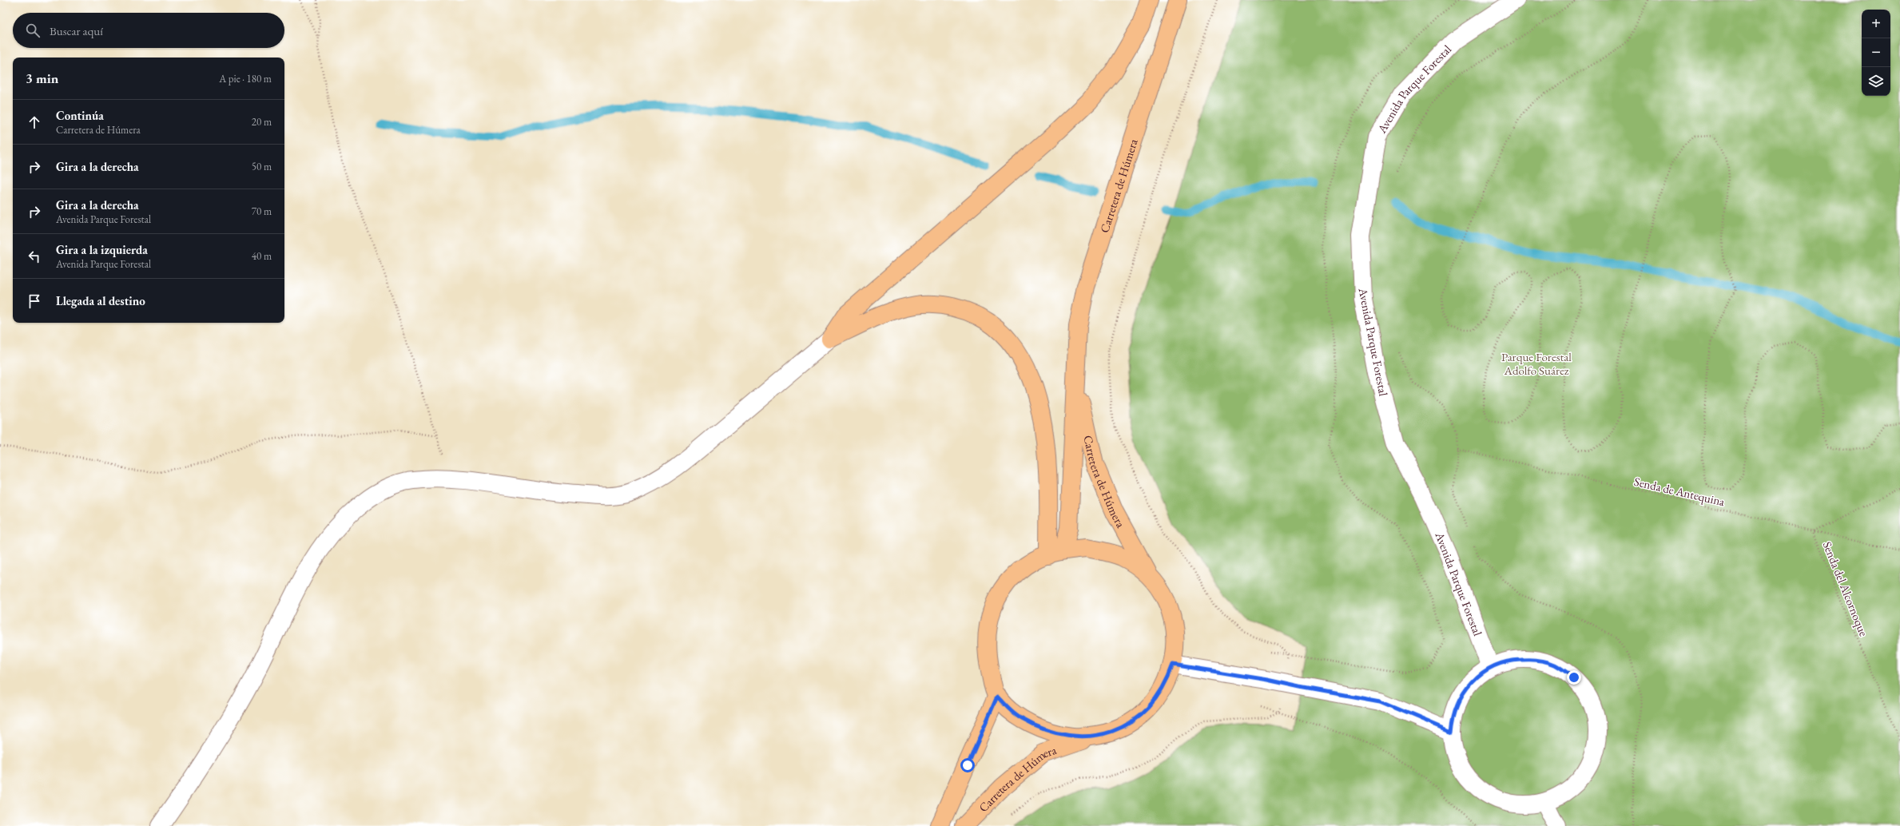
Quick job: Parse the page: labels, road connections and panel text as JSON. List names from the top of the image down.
{
  "streets": {
    "main road": ["Carretera de Húmera"],
    "street": ["Avenida Parque Forestal"],
    "path": ["Senda de Antequina", "Senda del Alcornoque"]
  },
  "crossings": [
    ["Senda de Antequina", "Senda del Alcornoque"]
  ],
  "parks": ["Parque Forestal Adolfo Suárez"],
  "page": {
    "map_buttons": ["+", "−"],
    "search": "Buscar aquí",
    "heading": ["3 min", "A pie · 180 m"],
    "list": [
      ["Continúa", "Carretera de Húmera", "20 m"],
      ["Gira a la derecha", "50 m"],
      ["Gira a la derecha", "Avenida Parque Forestal", "70 m"],
      ["Gira a la izquierda", "Avenida Parque Forestal", "40 m"],
      "Llegada al destino"
    ]
  }
}
